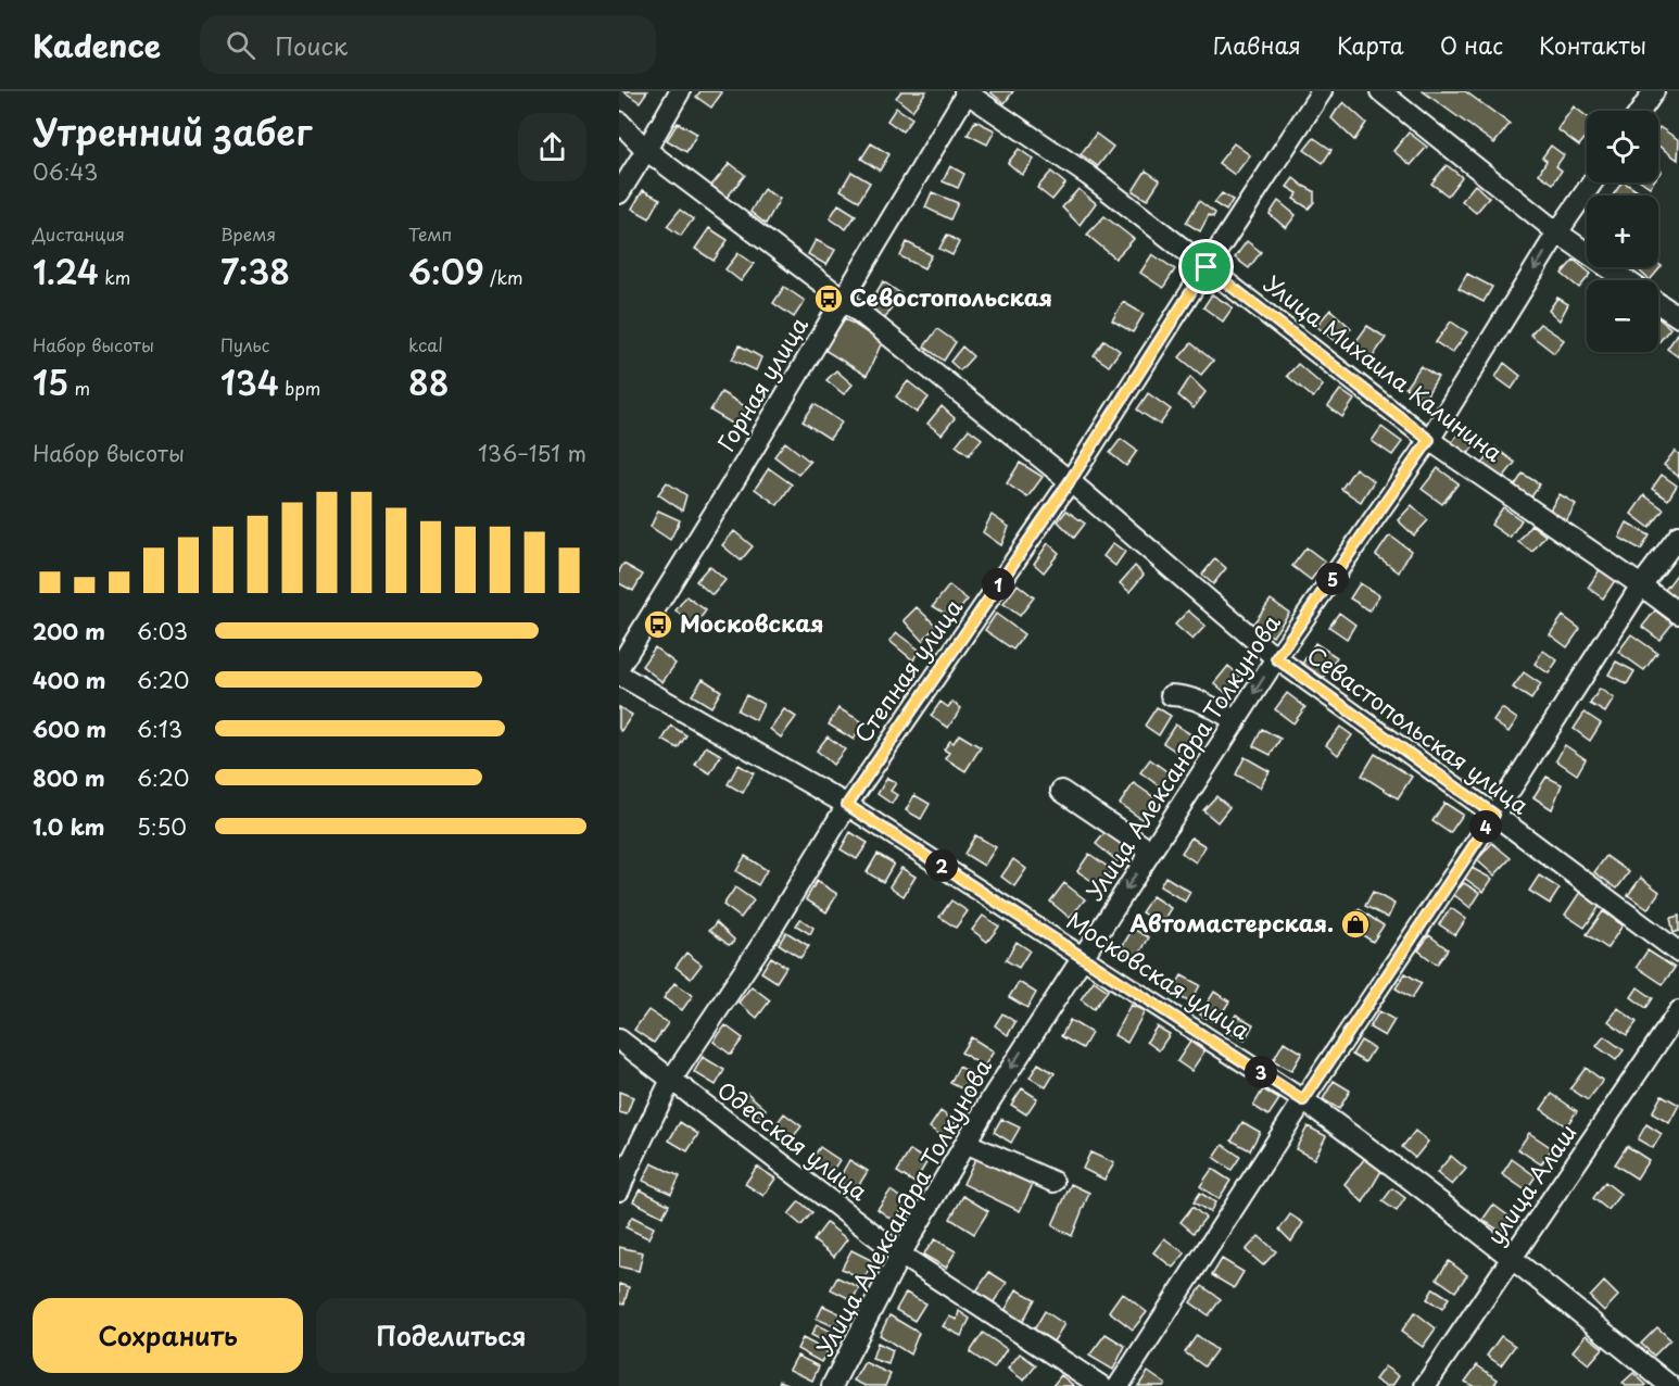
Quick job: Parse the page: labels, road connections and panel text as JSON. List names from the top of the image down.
{
  "streets": {
    "street": [
      "Улица Михаила Калинина",
      "Горная улица",
      "Степная улица",
      "Севастопольская улица",
      "Улица Александра Толкунова",
      "Московская улица",
      "Одесская улица",
      "улица Алаш"
    ]
  },
  "crossings": [
    ["Улица Михаила Калинина", "Горная улица"],
    ["Улица Михаила Калинина", "Степная улица"],
    ["Улица Михаила Калинина", "Улица Александра Толкунова"],
    ["Горная улица", "Севастопольская улица"],
    ["Степная улица", "Севастопольская улица"],
    ["Степная улица", "Московская улица"],
    ["Степная улица", "Одесская улица"],
    ["Севастопольская улица", "Улица Александра Толкунова"],
    ["Улица Александра Толкунова", "Московская улица"],
    ["Улица Александра Толкунова", "Одесская улица"],
    ["Московская улица", "улица Алаш"]
  ],
  "one_way": ["Улица Александра Толкунова"],
  "places": {
    "bus stop": ["Севостопольская", "Московская"],
    "shop": ["Автомастерская."]
  },
  "page": {
    "header": "Kadence",
    "search": "Поиск",
    "nav": [
      "Главная",
      "Карта",
      "О нас",
      "Контакты"
    ],
    "heading": ["Утренний забег", "06:43"],
    "map_buttons": ["+", "−"],
    "stats": [
      ["Дистанция", "1.24 km"],
      ["Время", "7:38"],
      ["Темп", "6:09 /km"],
      ["Набор высоты", "15 m"],
      ["Пульс", "134 bpm"],
      ["kcal", "88"]
    ],
    "chart": ["Набор высоты", "136–151 m"],
    "pins": [
      "5",
      "1",
      "4",
      "2",
      "3"
    ],
    "list": [
      {
        "name": "200 m",
        "note": "6:03"
      },
      {
        "name": "400 m",
        "note": "6:20"
      },
      {
        "name": "600 m",
        "note": "6:13"
      },
      {
        "name": "800 m",
        "note": "6:20"
      },
      {
        "name": "1.0 km",
        "note": "5:50"
      }
    ],
    "buttons": ["Сохранить", "Поделиться"]
  }
}
